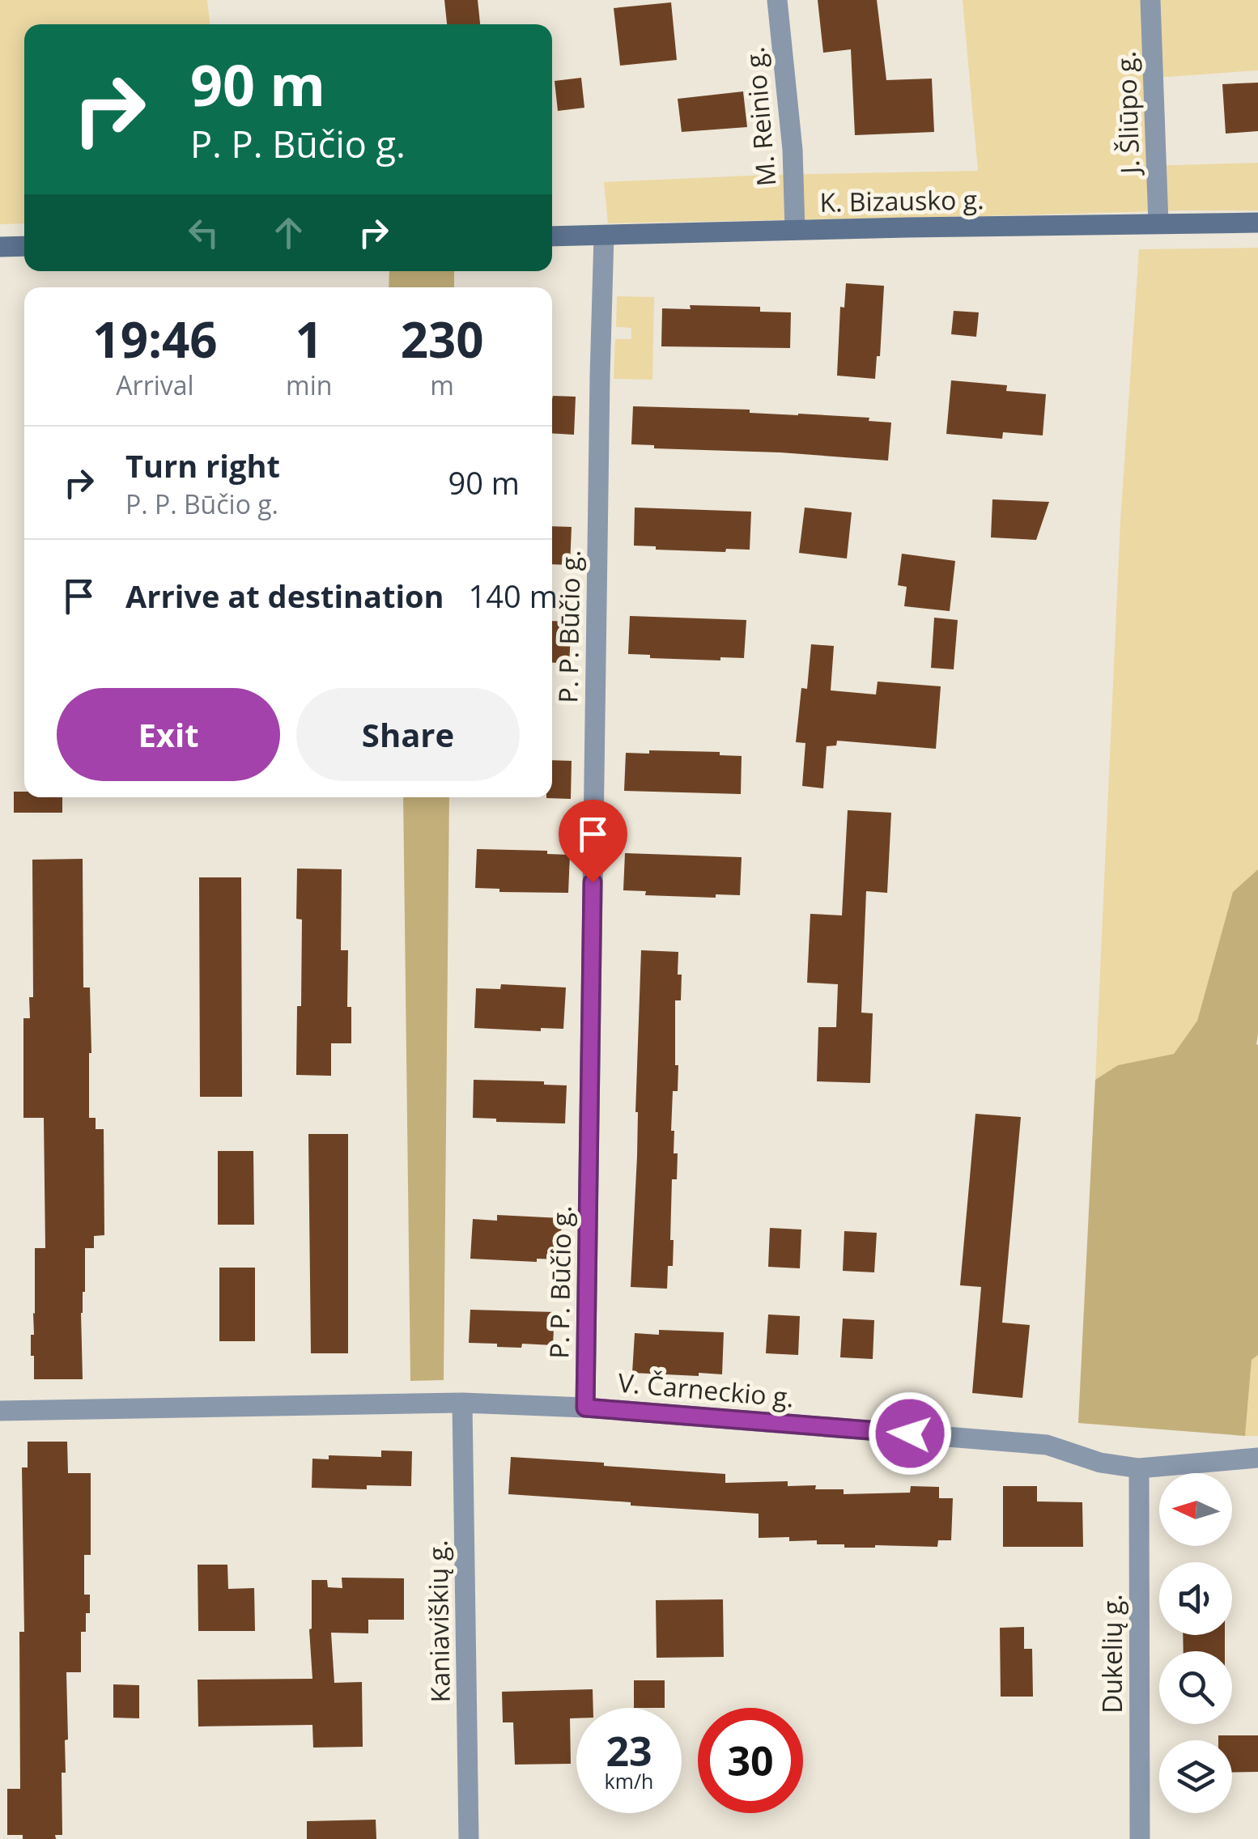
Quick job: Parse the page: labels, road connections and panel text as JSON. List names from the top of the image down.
{
  "streets": {
    "street": [
      "J. Šliūpo g.",
      "M. Reinio g.",
      "K. Bizausko g.",
      "P. P. Būčio g.",
      "V. Čarneckio g.",
      "Kaniaviškių g.",
      "Dukelių g."
    ]
  },
  "crossings": [
    ["J. Šliūpo g.", "K. Bizausko g."],
    ["M. Reinio g.", "K. Bizausko g."],
    ["K. Bizausko g.", "P. P. Būčio g."],
    ["P. P. Būčio g.", "V. Čarneckio g."],
    ["V. Čarneckio g.", "Kaniaviškių g."],
    ["V. Čarneckio g.", "Dukelių g."]
  ],
  "north": "left",
  "page": {
    "turn": ["90 m", "P. P. Būčio g."],
    "eta": [
      "19:46",
      "Arrival",
      "1",
      "min",
      "230",
      "m"
    ],
    "list": [
      {
        "name": "Turn right",
        "note": "P. P. Būčio g.",
        "value": "90 m"
      },
      {
        "name": "Arrive at destination",
        "value": "140 m"
      }
    ],
    "buttons": ["Exit", "Share"],
    "speed": "23 km/h",
    "limit": "30"
  }
}
